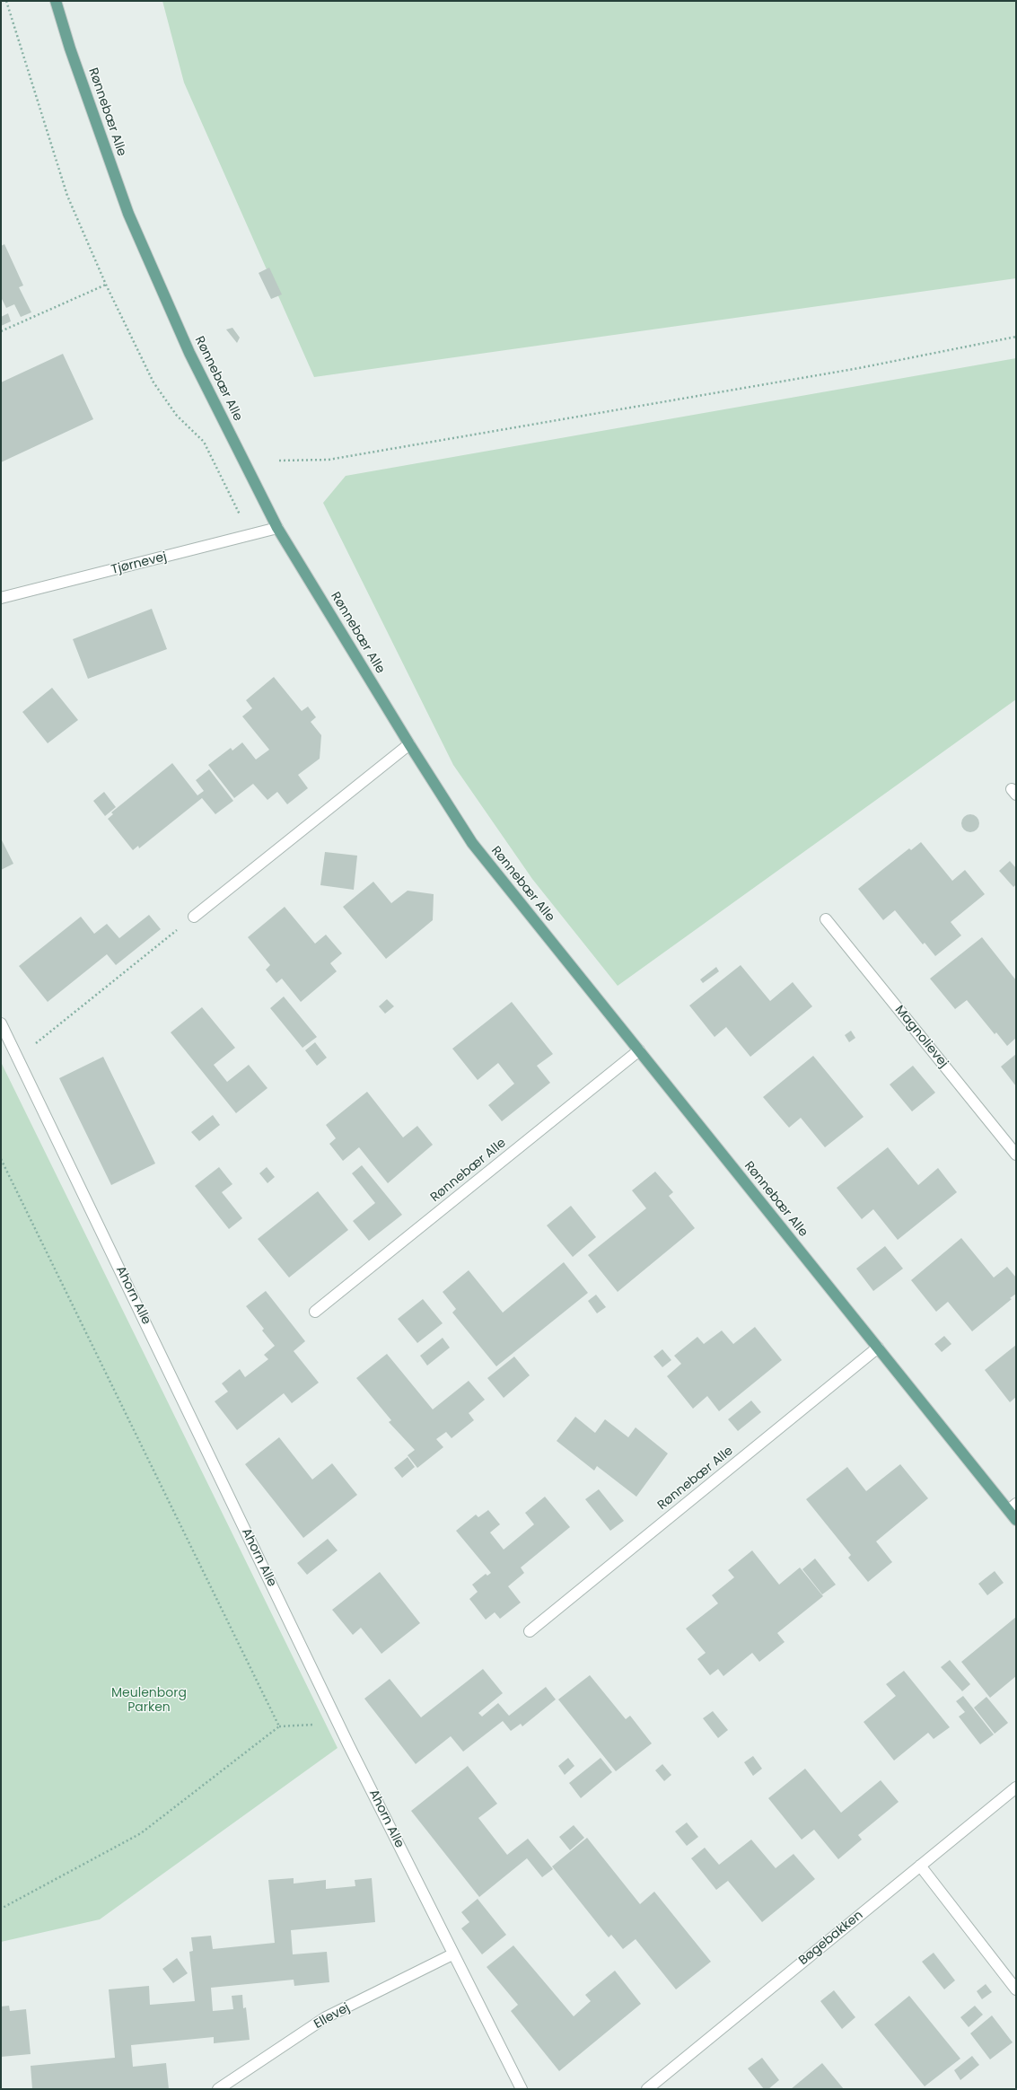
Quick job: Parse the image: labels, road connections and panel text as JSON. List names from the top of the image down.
{
  "streets": {
    "main road": ["Rønnebær Alle"],
    "street": [
      "Tjørnevej",
      "Magnolievej",
      "Ahorn Alle",
      "Bøgebakken",
      "Ellevej"
    ]
  },
  "crossings": [
    ["Rønnebær Alle", "Tjørnevej"],
    ["Ahorn Alle", "Ellevej"]
  ],
  "parks": ["Meulenborg Parken"]
}
